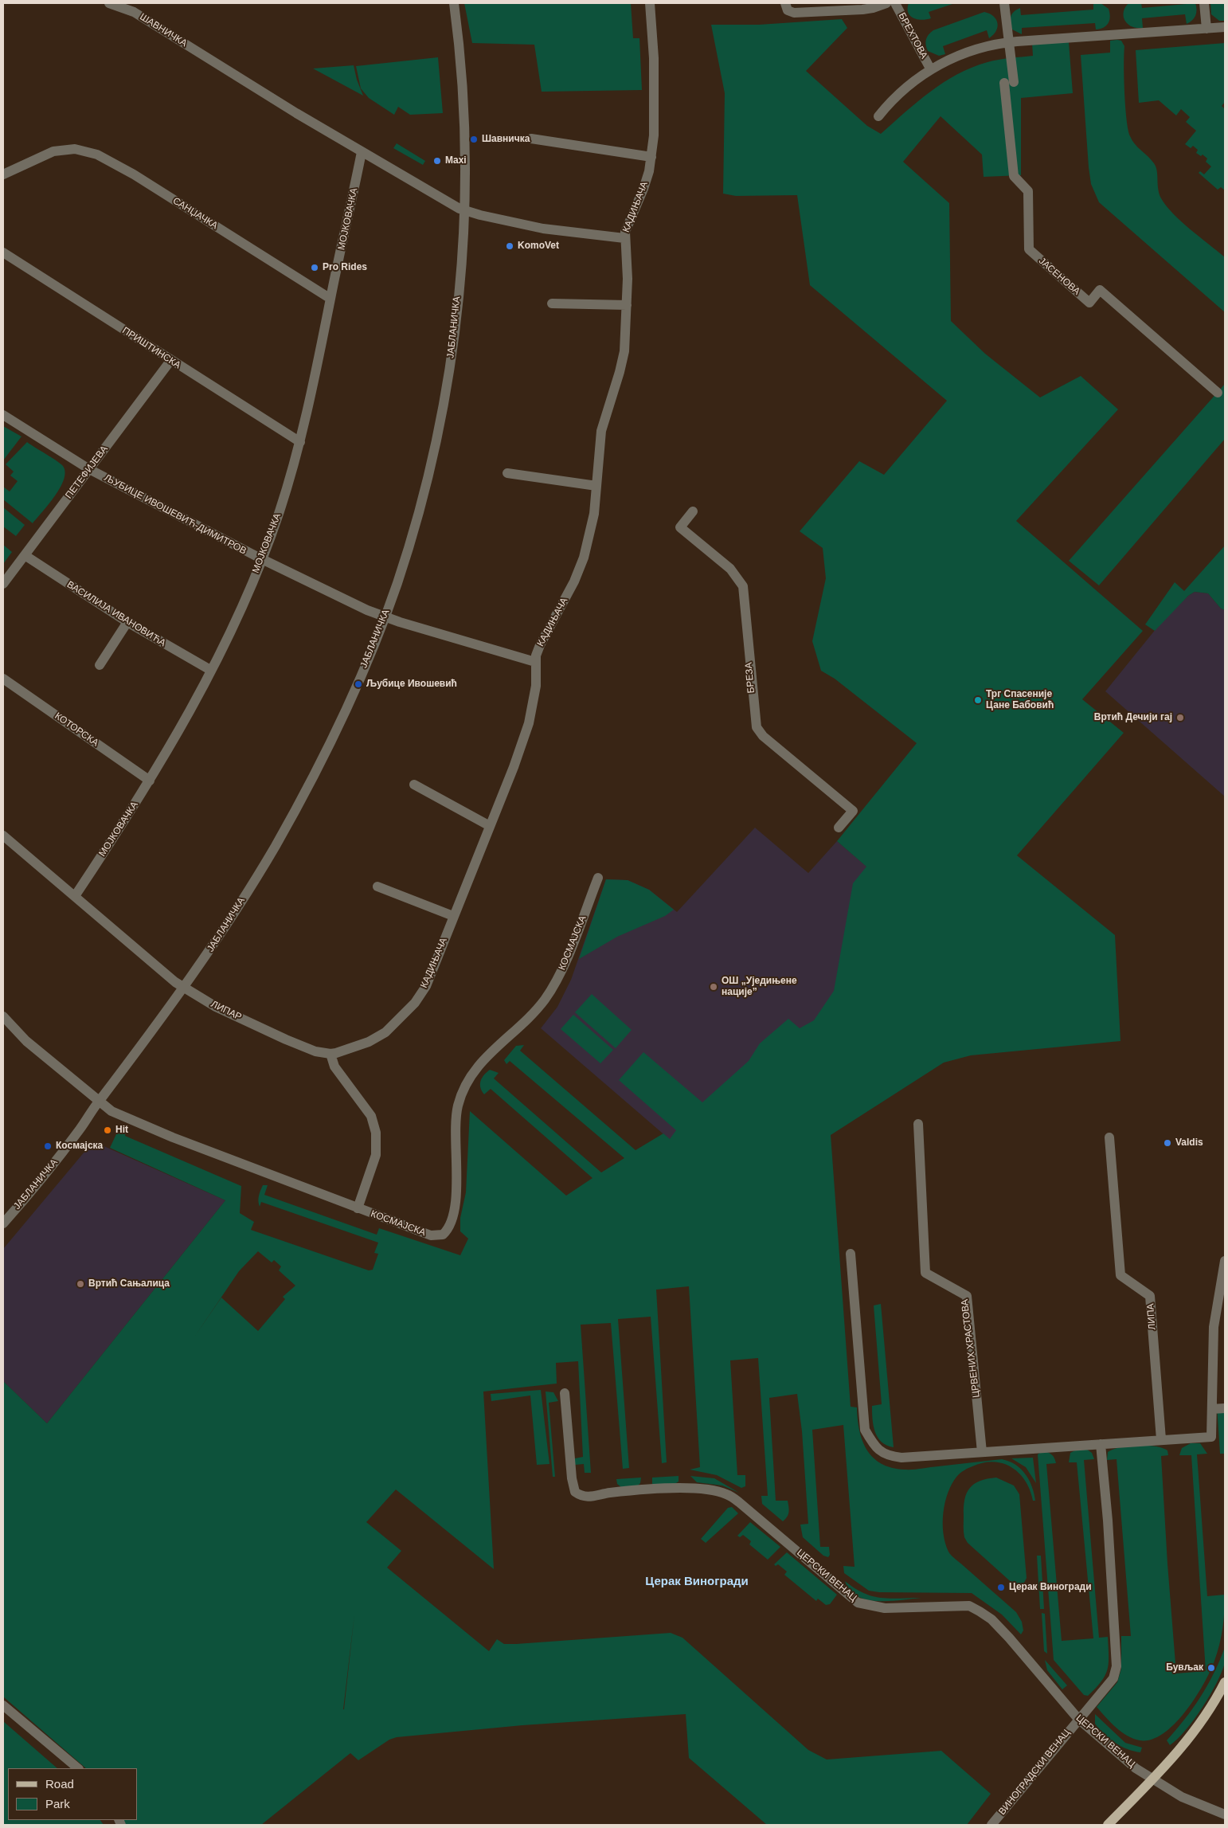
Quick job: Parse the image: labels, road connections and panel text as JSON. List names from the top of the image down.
{
  "streets": {
    "street": [
      "ШАВНИЧКА",
      "БРЕХТОВА",
      "КАДИЊАЧА",
      "САНЏАЧКА",
      "МОЈКОВАЧКА",
      "ЈАСЕНОВА",
      "ЈАБЛАНИЧКА",
      "ПРИШТИНСКА",
      "ПЕТЕФИЈЕВА",
      "ЉУБИЦЕ ИВОШЕВИЋ-ДИМИТРОВ",
      "ВАСИЛИЈА ИВАНОВИЋА",
      "БРЕЗА",
      "КОТОРСКА",
      "КОСМАЈСКА",
      "ЛИПАР",
      "ЛИПА",
      "ЦРВЕНИХ ХРАСТОВА",
      "ЦЕРСКИ ВЕНАЦ",
      "ВИНОГРАДСКИ ВЕНАЦ"
    ]
  },
  "crossings": [
    ["ШАВНИЧКА", "КАДИЊАЧА"],
    ["ШАВНИЧКА", "МОЈКОВАЧКА"],
    ["ШАВНИЧКА", "ЈАБЛАНИЧКА"],
    ["КАДИЊАЧА", "ЉУБИЦЕ ИВОШЕВИЋ-ДИМИТРОВ"],
    ["КАДИЊАЧА", "ЛИПАР"],
    ["САНЏАЧКА", "МОЈКОВАЧКА"],
    ["МОЈКОВАЧКА", "ПРИШТИНСКА"],
    ["МОЈКОВАЧКА", "ЉУБИЦЕ ИВОШЕВИЋ-ДИМИТРОВ"],
    ["МОЈКОВАЧКА", "ВАСИЛИЈА ИВАНОВИЋА"],
    ["МОЈКОВАЧКА", "КОТОРСКА"],
    ["МОЈКОВАЧКА", "ЛИПАР"],
    ["ЈАБЛАНИЧКА", "ЉУБИЦЕ ИВОШЕВИЋ-ДИМИТРОВ"],
    ["ЈАБЛАНИЧКА", "КОСМАЈСКА"],
    ["ЈАБЛАНИЧКА", "ЛИПАР"],
    ["ПРИШТИНСКА", "ПЕТЕФИЈЕВА"],
    ["ПЕТЕФИЈЕВА", "ЉУБИЦЕ ИВОШЕВИЋ-ДИМИТРОВ"],
    ["ПЕТЕФИЈЕВА", "ВАСИЛИЈА ИВАНОВИЋА"],
    ["ЦЕРСКИ ВЕНАЦ", "ВИНОГРАДСКИ ВЕНАЦ"]
  ],
  "districts": ["Церак Виногради"],
  "places": [
    "Шавничка",
    "Maxi",
    "KomoVet",
    "Pro Rides",
    "Љубице Ивошевић",
    "Трг Спасеније Цане Бабовић",
    "Вртић Дечији гај",
    "ОШ „Уједињене нације”",
    "Hit",
    "Valdis",
    "Космајска",
    "Вртић Сањалица",
    "Церак Виногради",
    "Бувљак"
  ],
  "legend": ["Road", "Park"]
}
